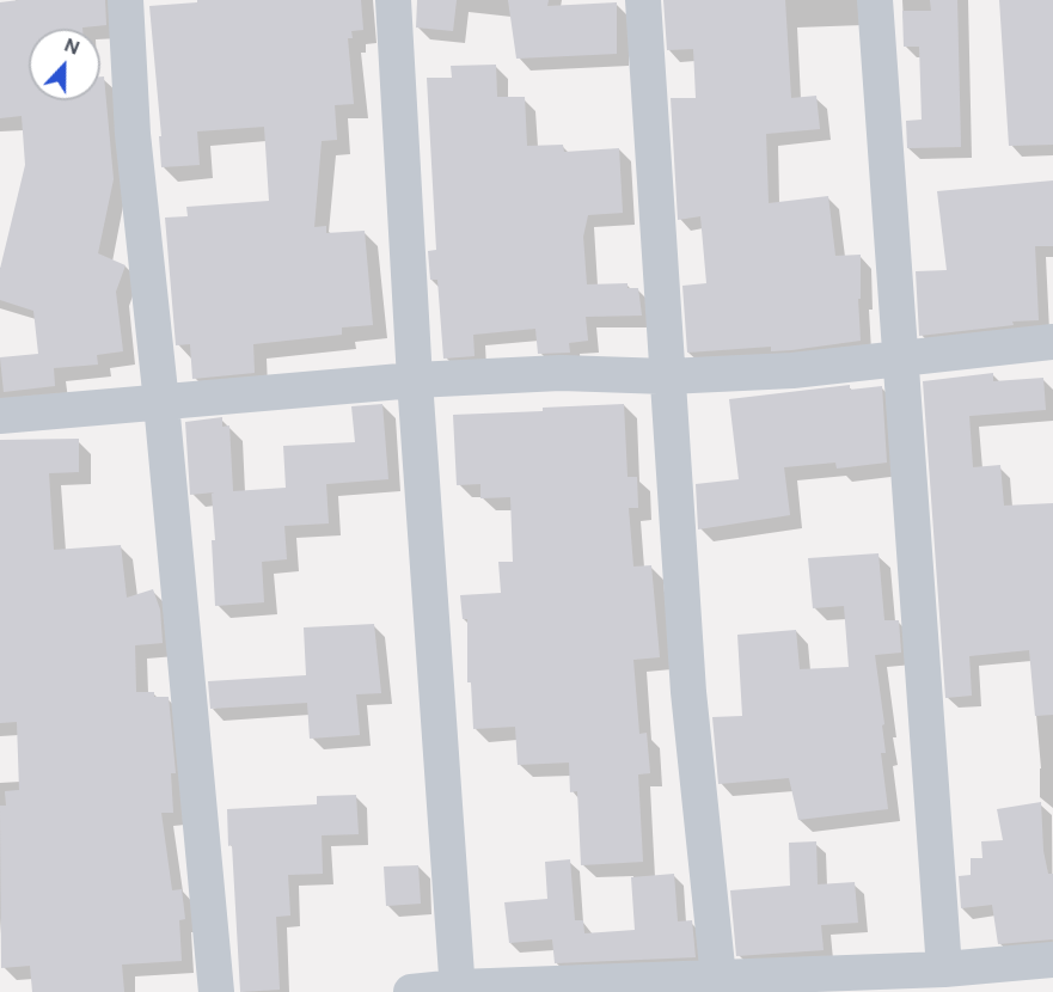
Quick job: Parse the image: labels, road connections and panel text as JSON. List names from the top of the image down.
{
  "north": "top"
}
